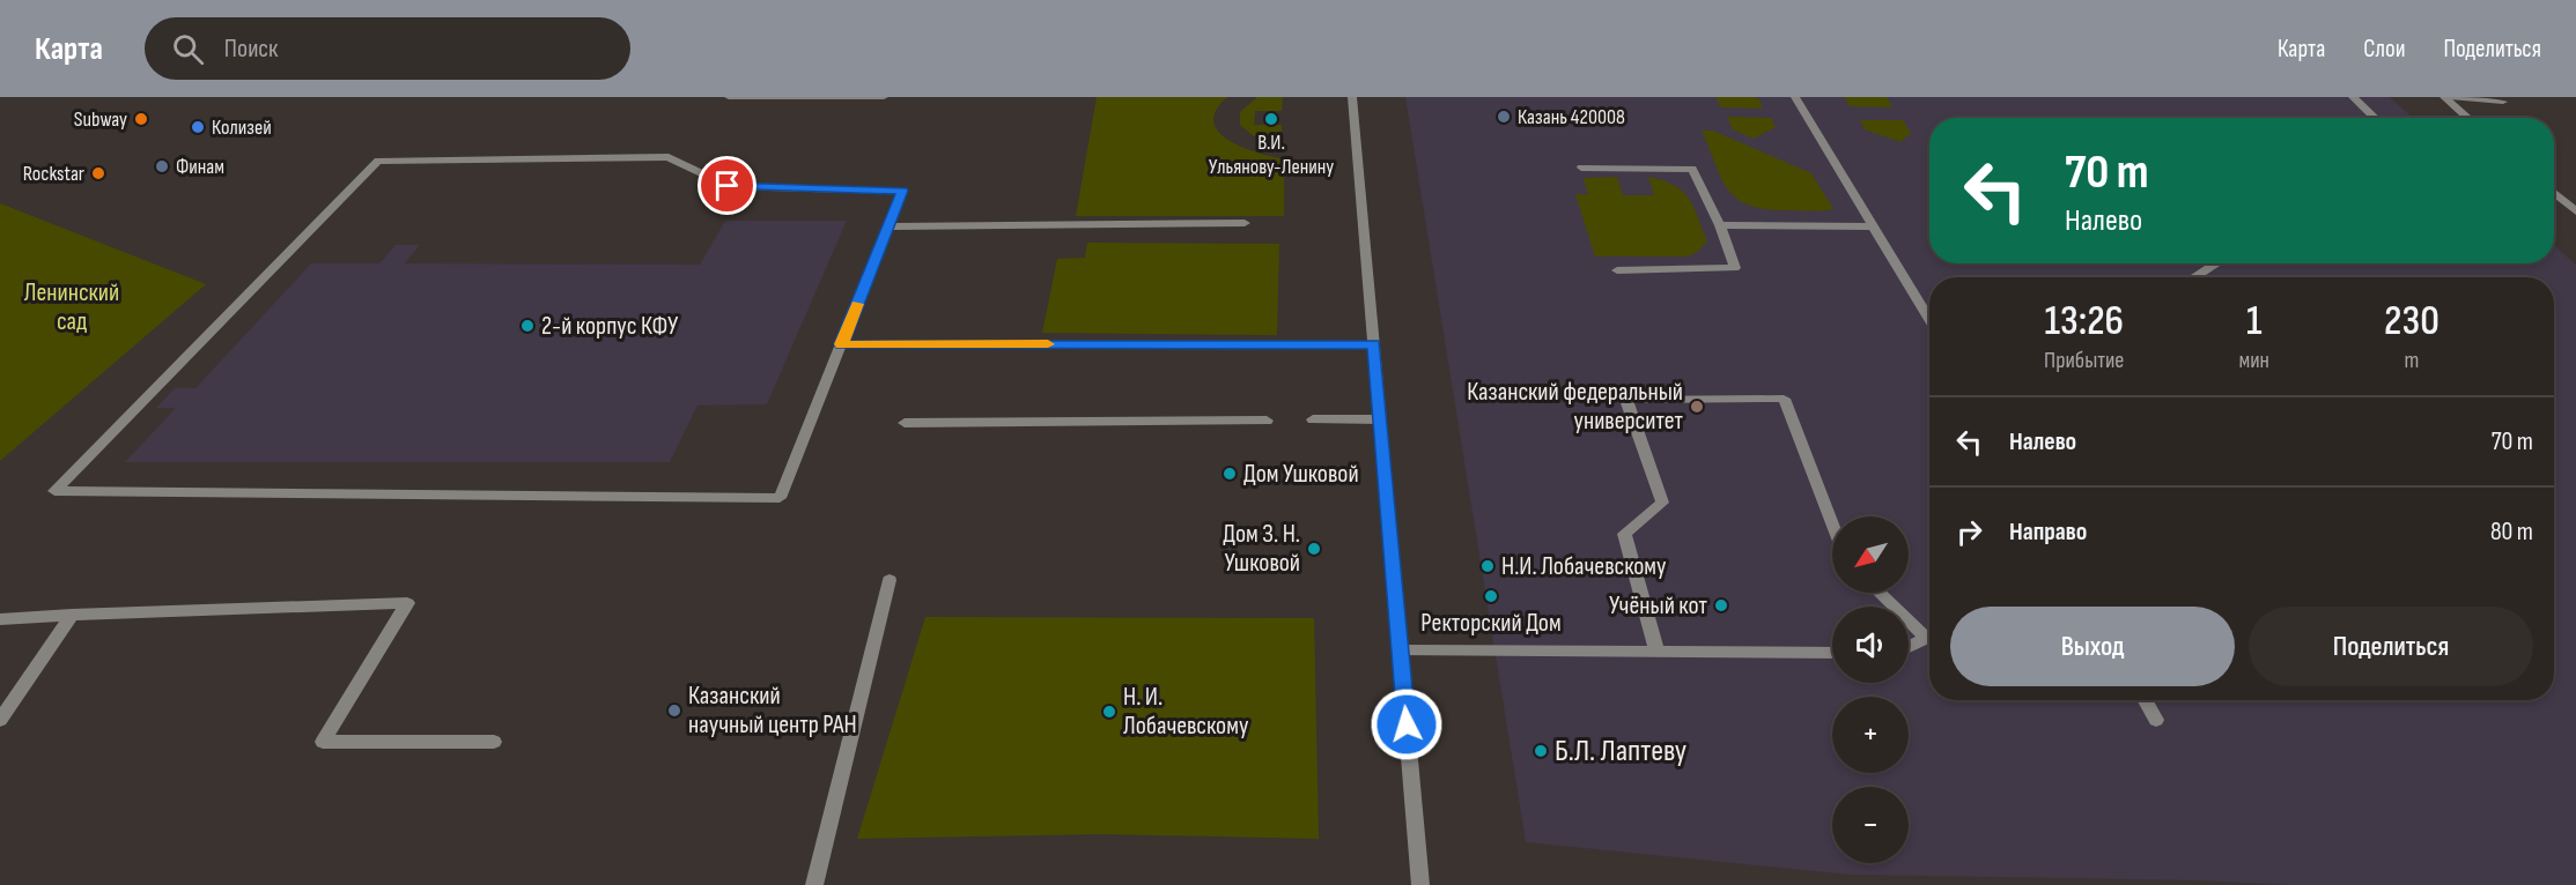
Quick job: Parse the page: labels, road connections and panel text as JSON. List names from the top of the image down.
{
  "parks": ["Ленинский сад"],
  "places": [
    "Казань 420008",
    "Subway",
    "В.И. Ульянову-Ленину",
    "Колизей",
    "Финам",
    "Rockstar",
    "2-й корпус КФУ",
    "Казанский федеральный университет",
    "Дом Ушковой",
    "Дом З. Н. Ушковой",
    "Н.И. Лобачевскому",
    "Ректорский Дом",
    "Учёный кот",
    "Казанский научный центр РАН",
    "Н. И. Лобачевскому",
    "Б.Л. Лаптеву"
  ],
  "north": "bottom left",
  "page": {
    "header": "Карта",
    "search": "Поиск",
    "nav": ["Карта", "Слои", "Поделиться"],
    "turn": ["70 m", "Налево"],
    "eta": [
      "13:26",
      "Прибытие",
      "1",
      "мин",
      "230",
      "m"
    ],
    "list": [
      {
        "name": "Налево",
        "value": "70 m"
      },
      {
        "name": "Направо",
        "value": "80 m"
      }
    ],
    "map_buttons": ["+", "−"],
    "buttons": ["Выход", "Поделиться"]
  }
}
